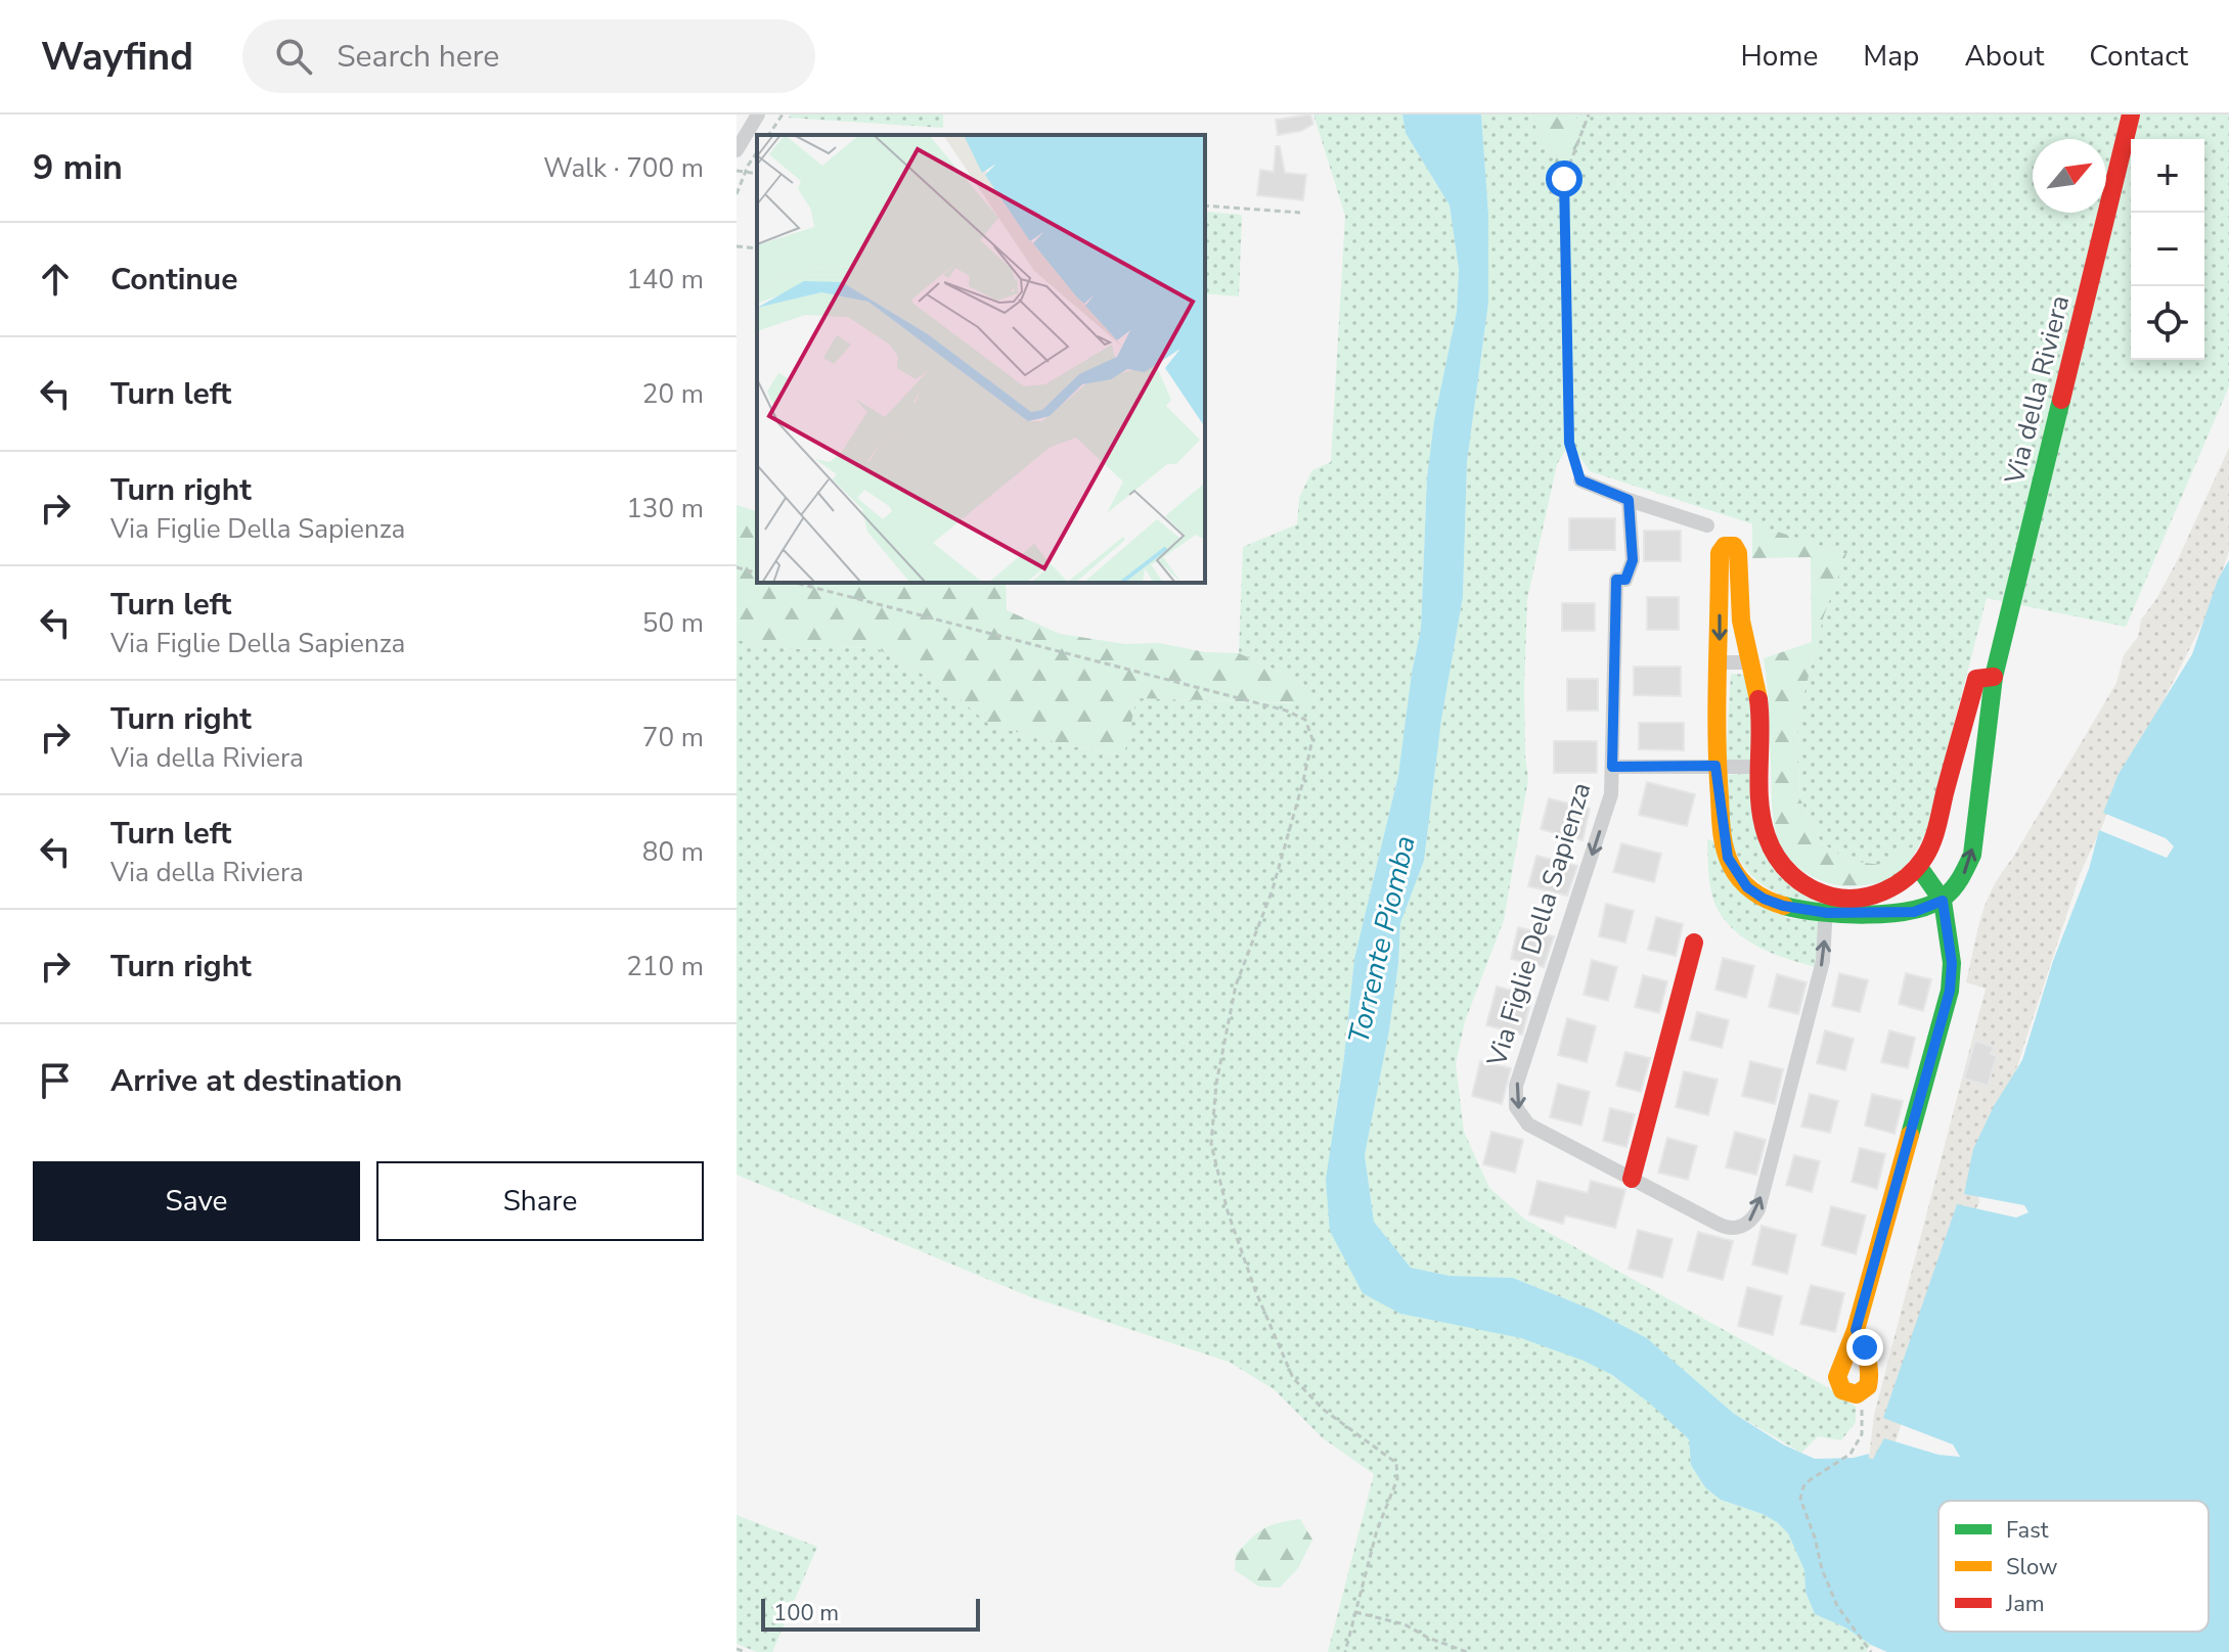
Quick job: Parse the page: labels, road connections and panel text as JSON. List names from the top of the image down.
{
  "streets": {
    "street": ["Via della Riviera", "Via Figlie Della Sapienza"]
  },
  "crossings": [
    ["Via della Riviera", "Via Figlie Della Sapienza"]
  ],
  "water": ["Torrente Piomba"],
  "legend": ["Fast", "Slow", "Jam"],
  "scale_bar": "100 m",
  "north": "top right",
  "page": {
    "header": "Wayfind",
    "search": "Search here",
    "nav": [
      "Home",
      "Map",
      "About",
      "Contact"
    ],
    "heading": ["9 min", "Walk · 700 m"],
    "map_buttons": ["+", "−"],
    "list": [
      ["Continue", "140 m"],
      ["Turn left", "20 m"],
      ["Turn right", "Via Figlie Della Sapienza", "130 m"],
      ["Turn left", "Via Figlie Della Sapienza", "50 m"],
      ["Turn right", "Via della Riviera", "70 m"],
      ["Turn left", "Via della Riviera", "80 m"],
      ["Turn right", "210 m"],
      "Arrive at destination"
    ],
    "buttons": ["Save", "Share"],
    "scale": "100 m"
  }
}
